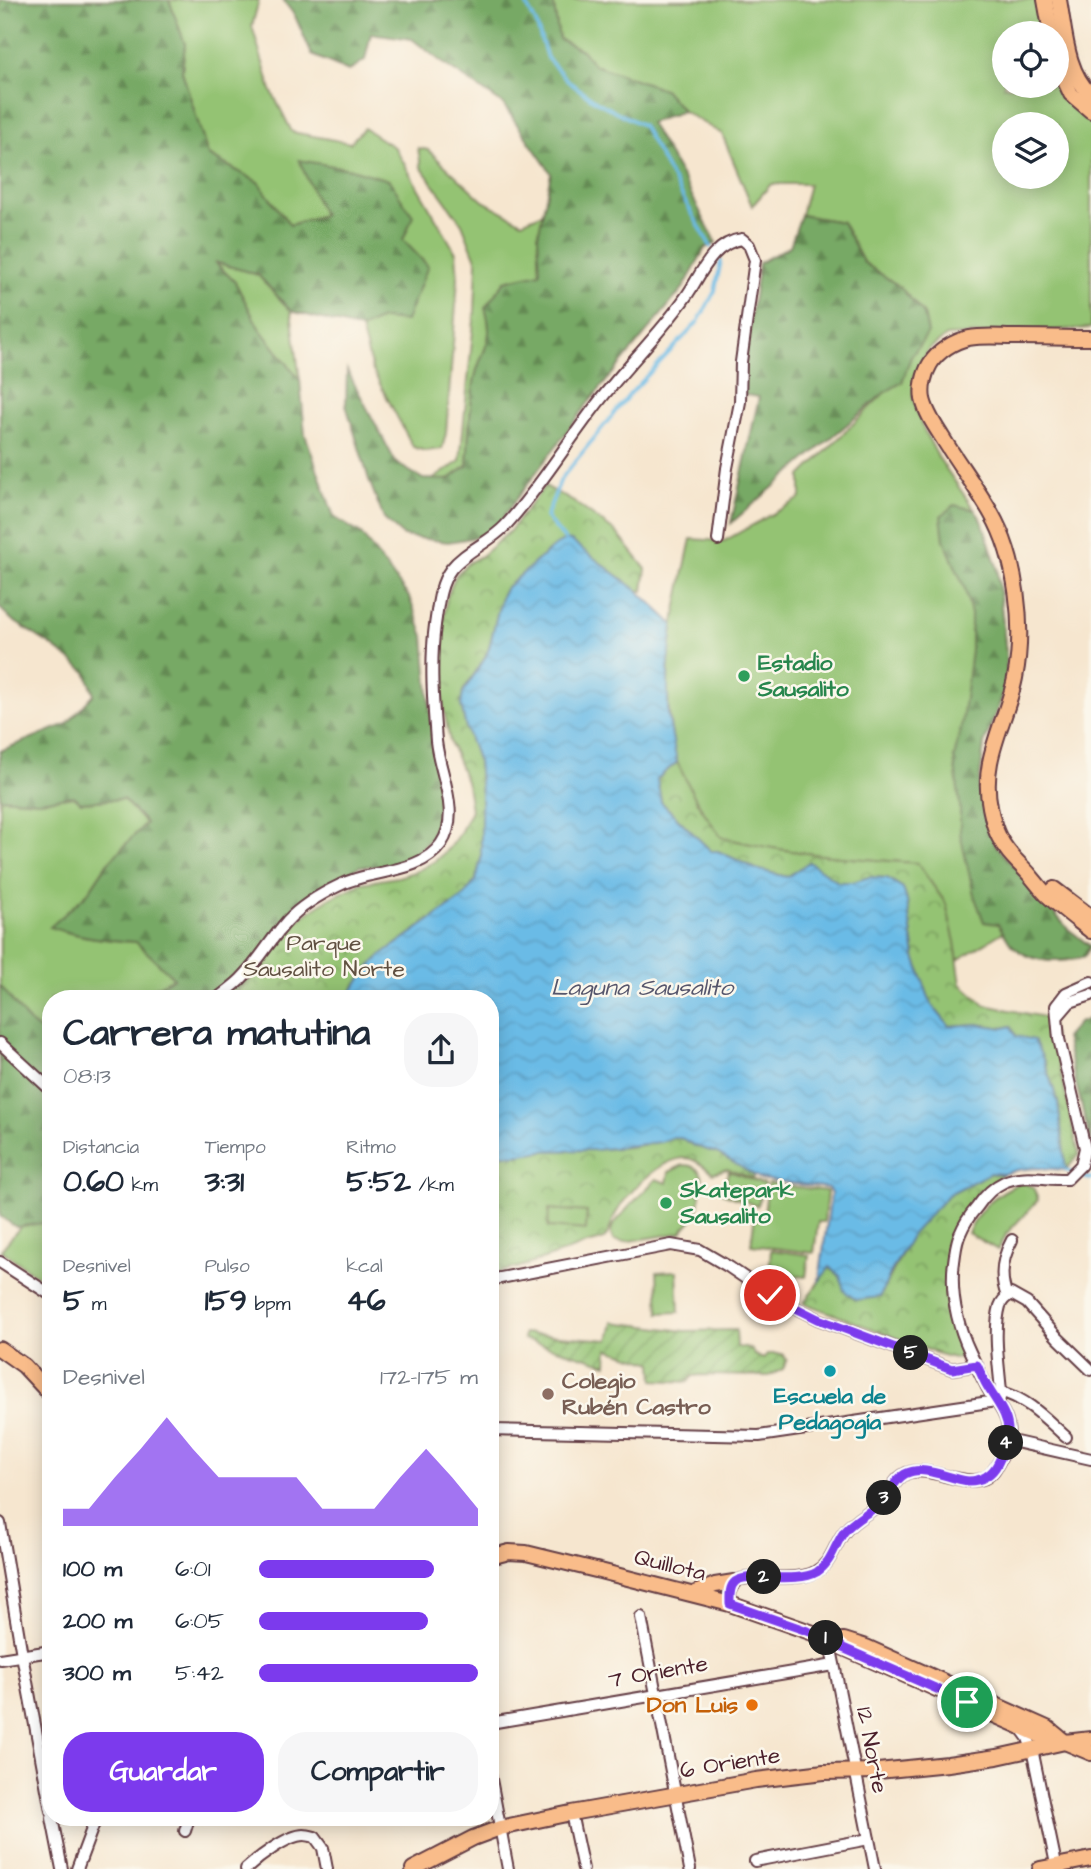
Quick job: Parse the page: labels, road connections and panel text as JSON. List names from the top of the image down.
{
  "streets": {
    "main road": ["Quillota", "6 Oriente"],
    "street": ["7 Oriente", "12 Norte"]
  },
  "crossings": [
    ["Quillota", "12 Norte"],
    ["Quillota", "6 Oriente"],
    ["7 Oriente", "12 Norte"],
    ["12 Norte", "6 Oriente"]
  ],
  "water": ["Laguna Sausalito"],
  "parks": ["Parque Sausalito Norte"],
  "places": [
    "Estadio Sausalito",
    "Skatepark Sausalito",
    "Escuela de Pedagogía",
    "Colegio Rubén Castro",
    "Don Luis"
  ],
  "page": {
    "heading": ["Carrera matutina", "08:13"],
    "stats": [
      ["Distancia", "0.60 km"],
      ["Tiempo", "3:31"],
      ["Ritmo", "5:52 /km"],
      ["Desnivel", "5 m"],
      ["Pulso", "159 bpm"],
      ["kcal", "46"]
    ],
    "pins": [
      "5",
      "4",
      "3",
      "2",
      "1"
    ],
    "chart": ["Desnivel", "172–175 m"],
    "list": [
      {
        "name": "100 m",
        "note": "6:01"
      },
      {
        "name": "200 m",
        "note": "6:05"
      },
      {
        "name": "300 m",
        "note": "5:42"
      }
    ],
    "buttons": ["Guardar", "Compartir"]
  }
}
